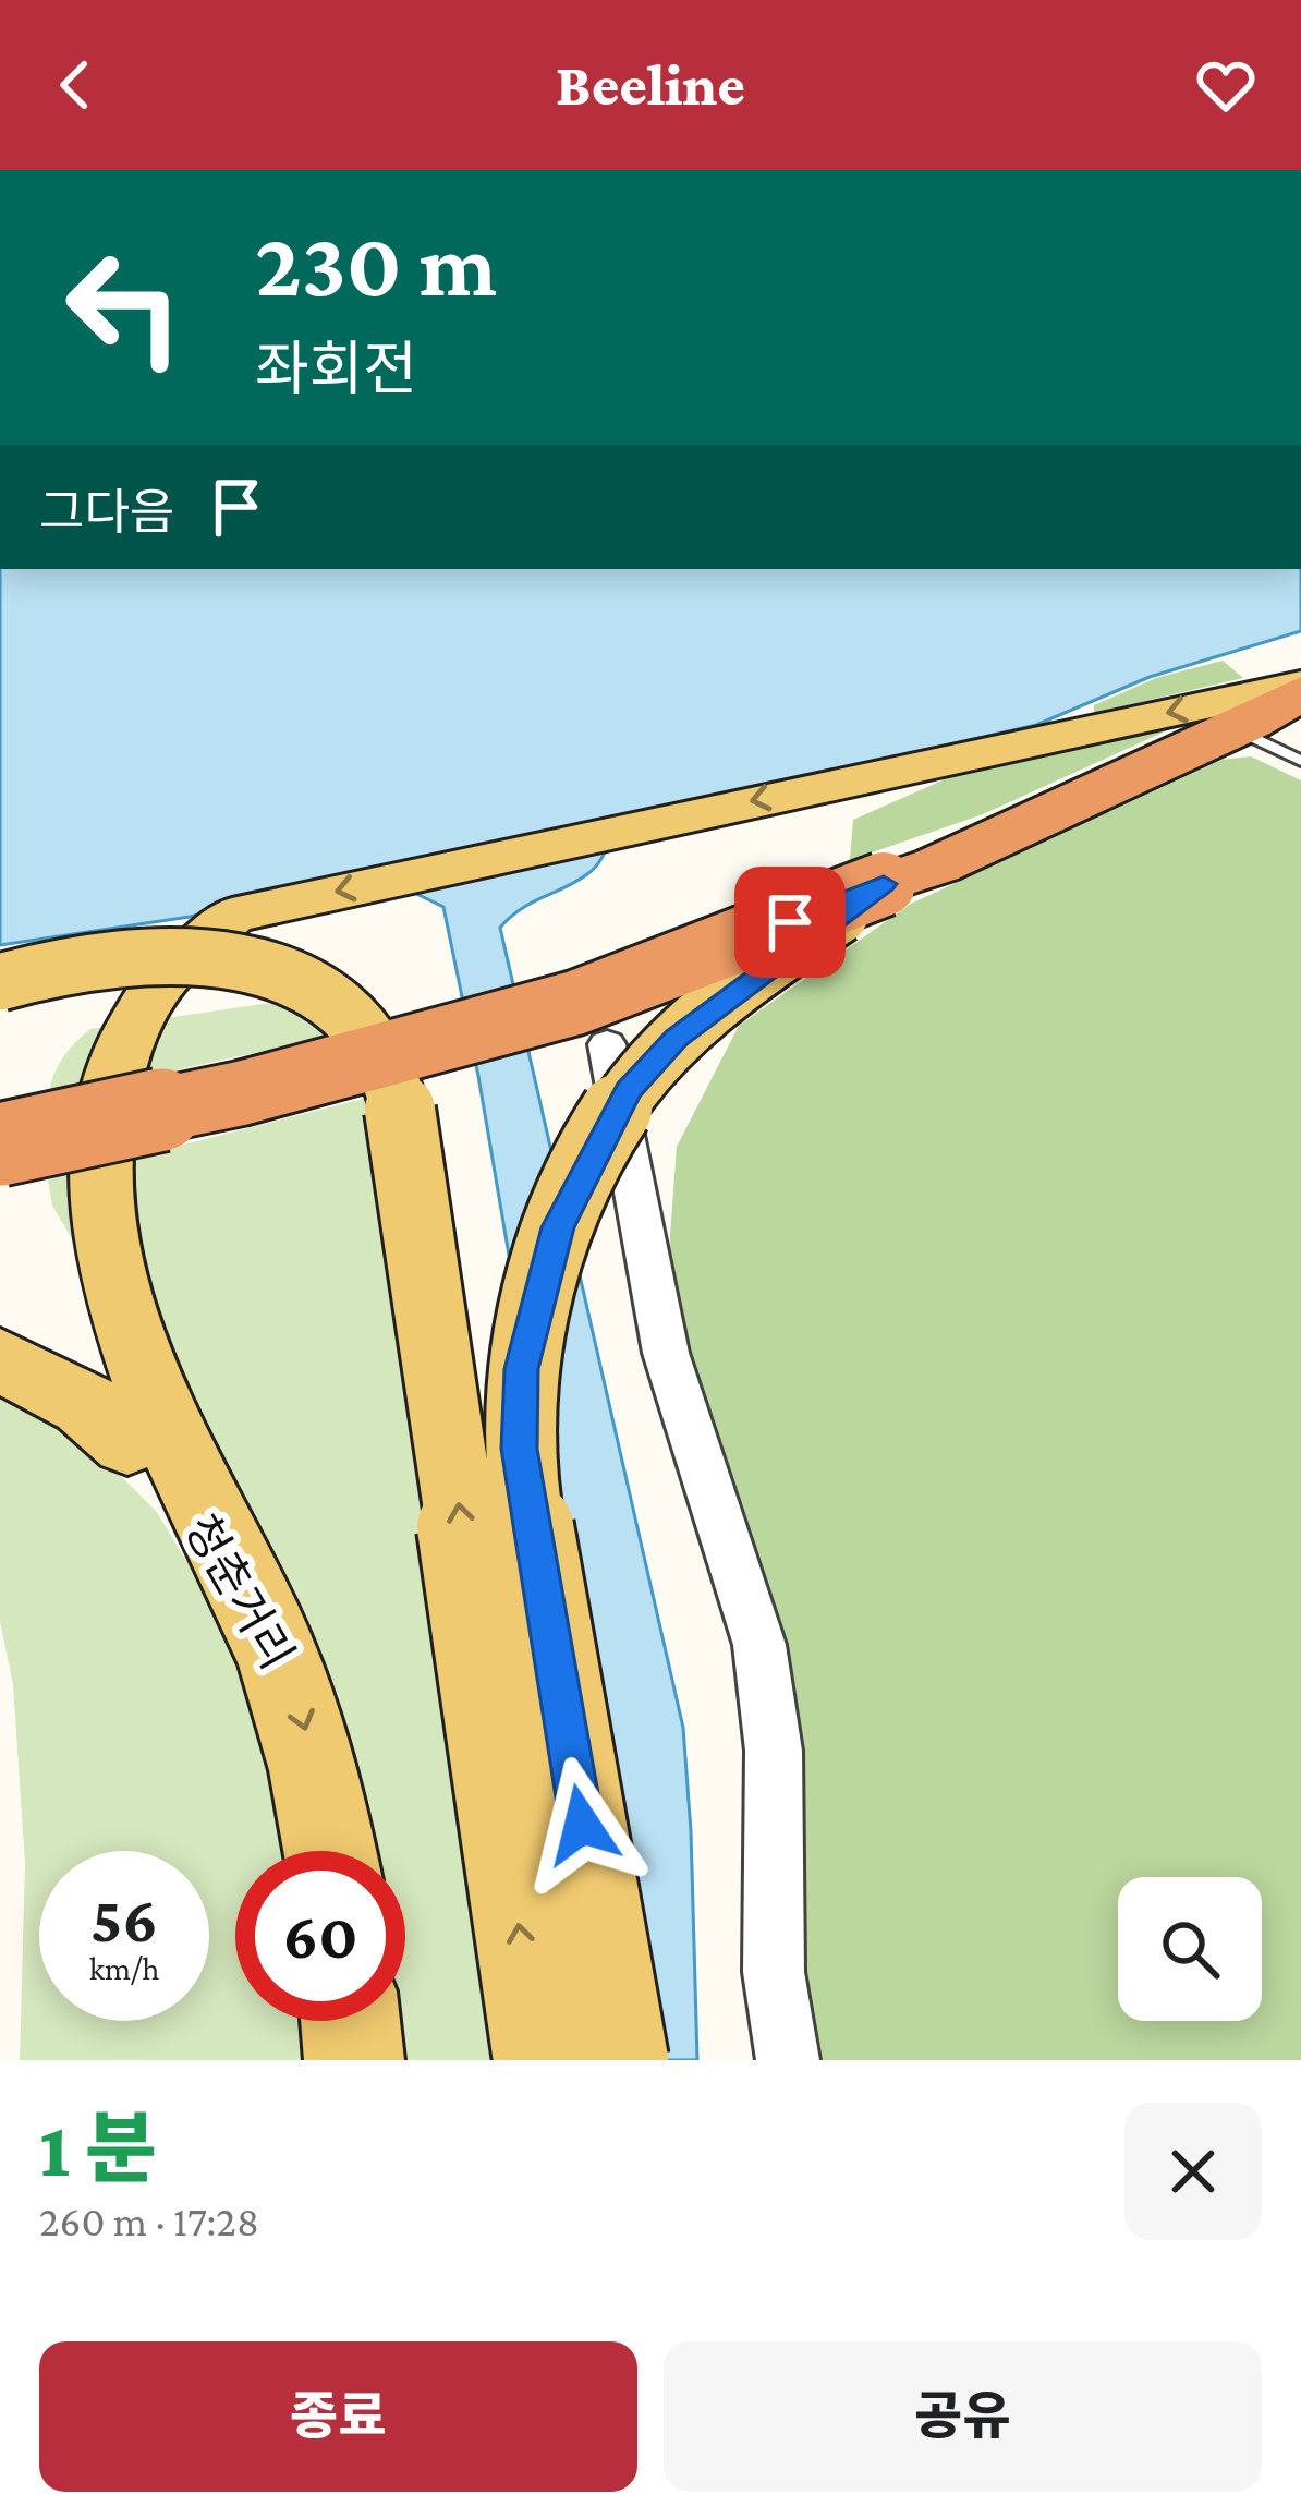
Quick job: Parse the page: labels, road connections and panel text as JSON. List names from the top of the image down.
{
  "streets": {
    "main road": ["청춘거리"]
  },
  "one_way": ["청춘거리"],
  "page": {
    "header": "Beeline",
    "turn": ["230 m", "좌회전"],
    "then": "그다음",
    "speed": "56 km/h",
    "limit": "60",
    "heading": ["1 분", "260 m · 17:28"],
    "buttons": ["종료", "공유"]
  }
}
